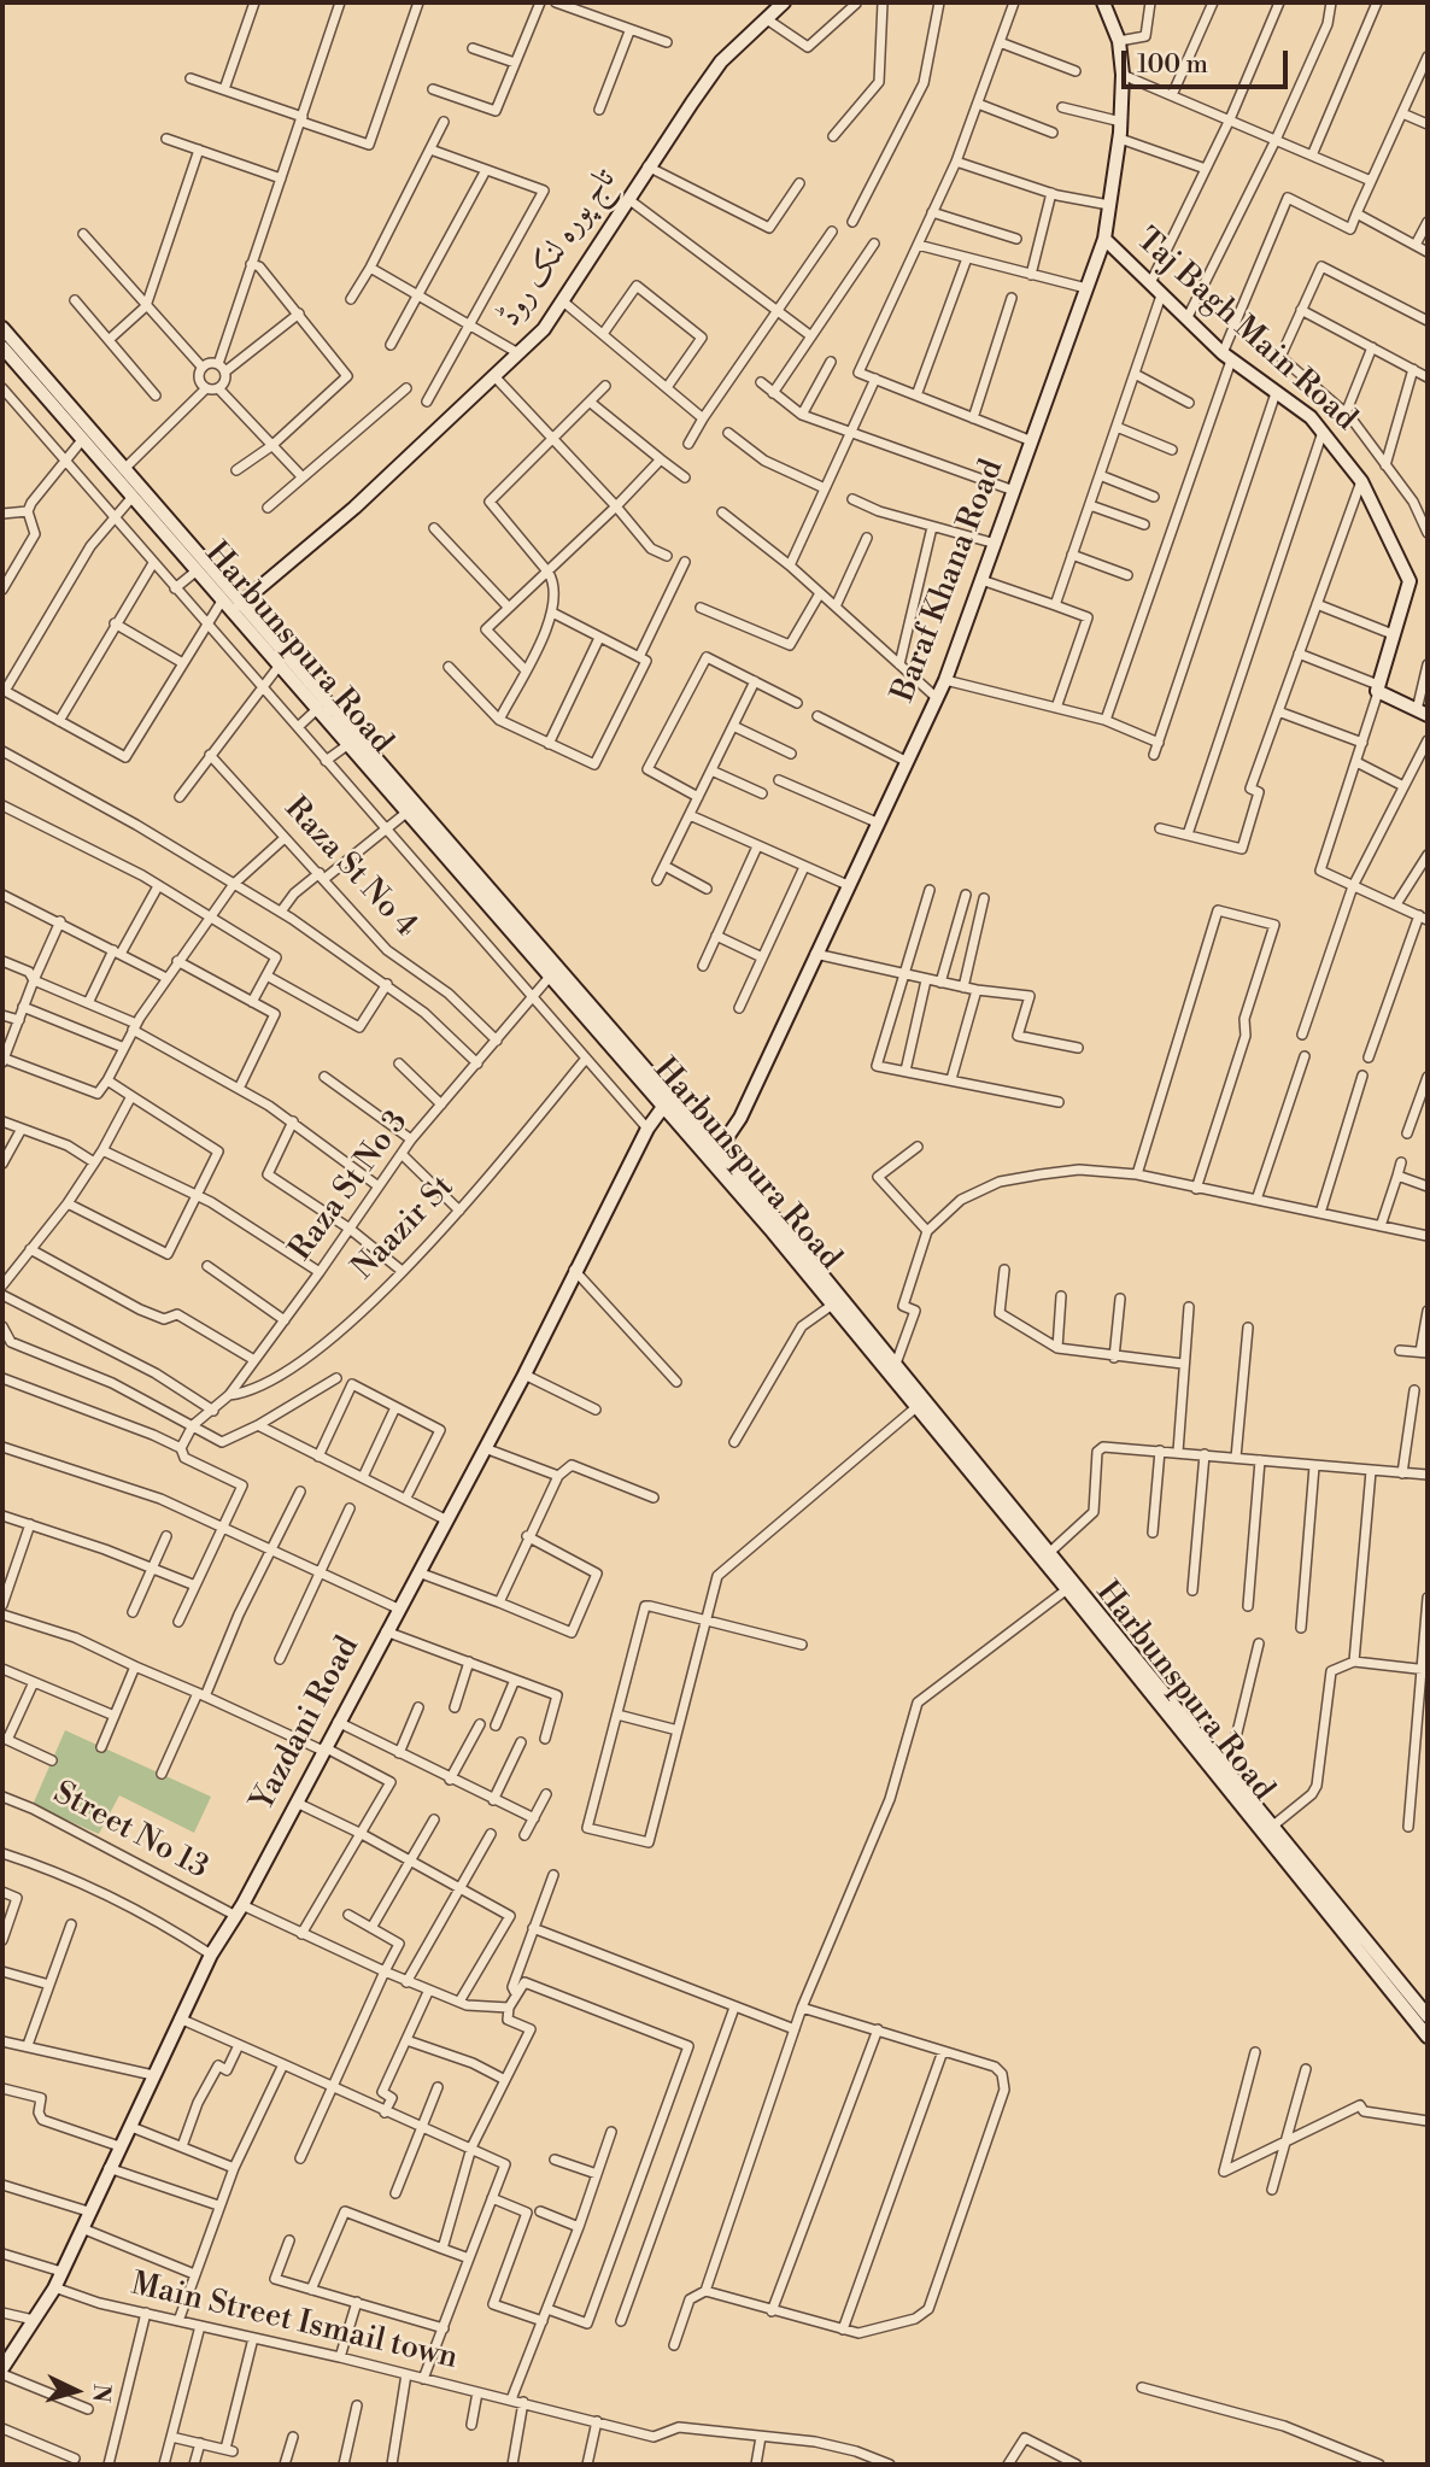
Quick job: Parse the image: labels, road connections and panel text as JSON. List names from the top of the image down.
{
  "streets": {
    "main road": [
      "تاج پورہ لنک روڈ",
      "Taj Bagh Main Road",
      "Baraf Khana Road",
      "Harbunspura Road",
      "Yazdani Road"
    ],
    "street": [
      "Raza St No 4",
      "Raza St No 3",
      "Naazir St",
      "Street No 13",
      "Main Street Ismail town"
    ]
  },
  "crossings": [
    ["تاج پورہ لنک روڈ", "Harbunspura Road"],
    ["Taj Bagh Main Road", "Baraf Khana Road"],
    ["Baraf Khana Road", "Harbunspura Road"],
    ["Harbunspura Road", "Raza St No 3"],
    ["Harbunspura Road", "Yazdani Road"],
    ["Raza St No 4", "Raza St No 3"],
    ["Raza St No 3", "Naazir St"],
    ["Yazdani Road", "Street No 13"],
    ["Yazdani Road", "Main Street Ismail town"]
  ],
  "scale_bar": "100 m",
  "north": "right"
}
